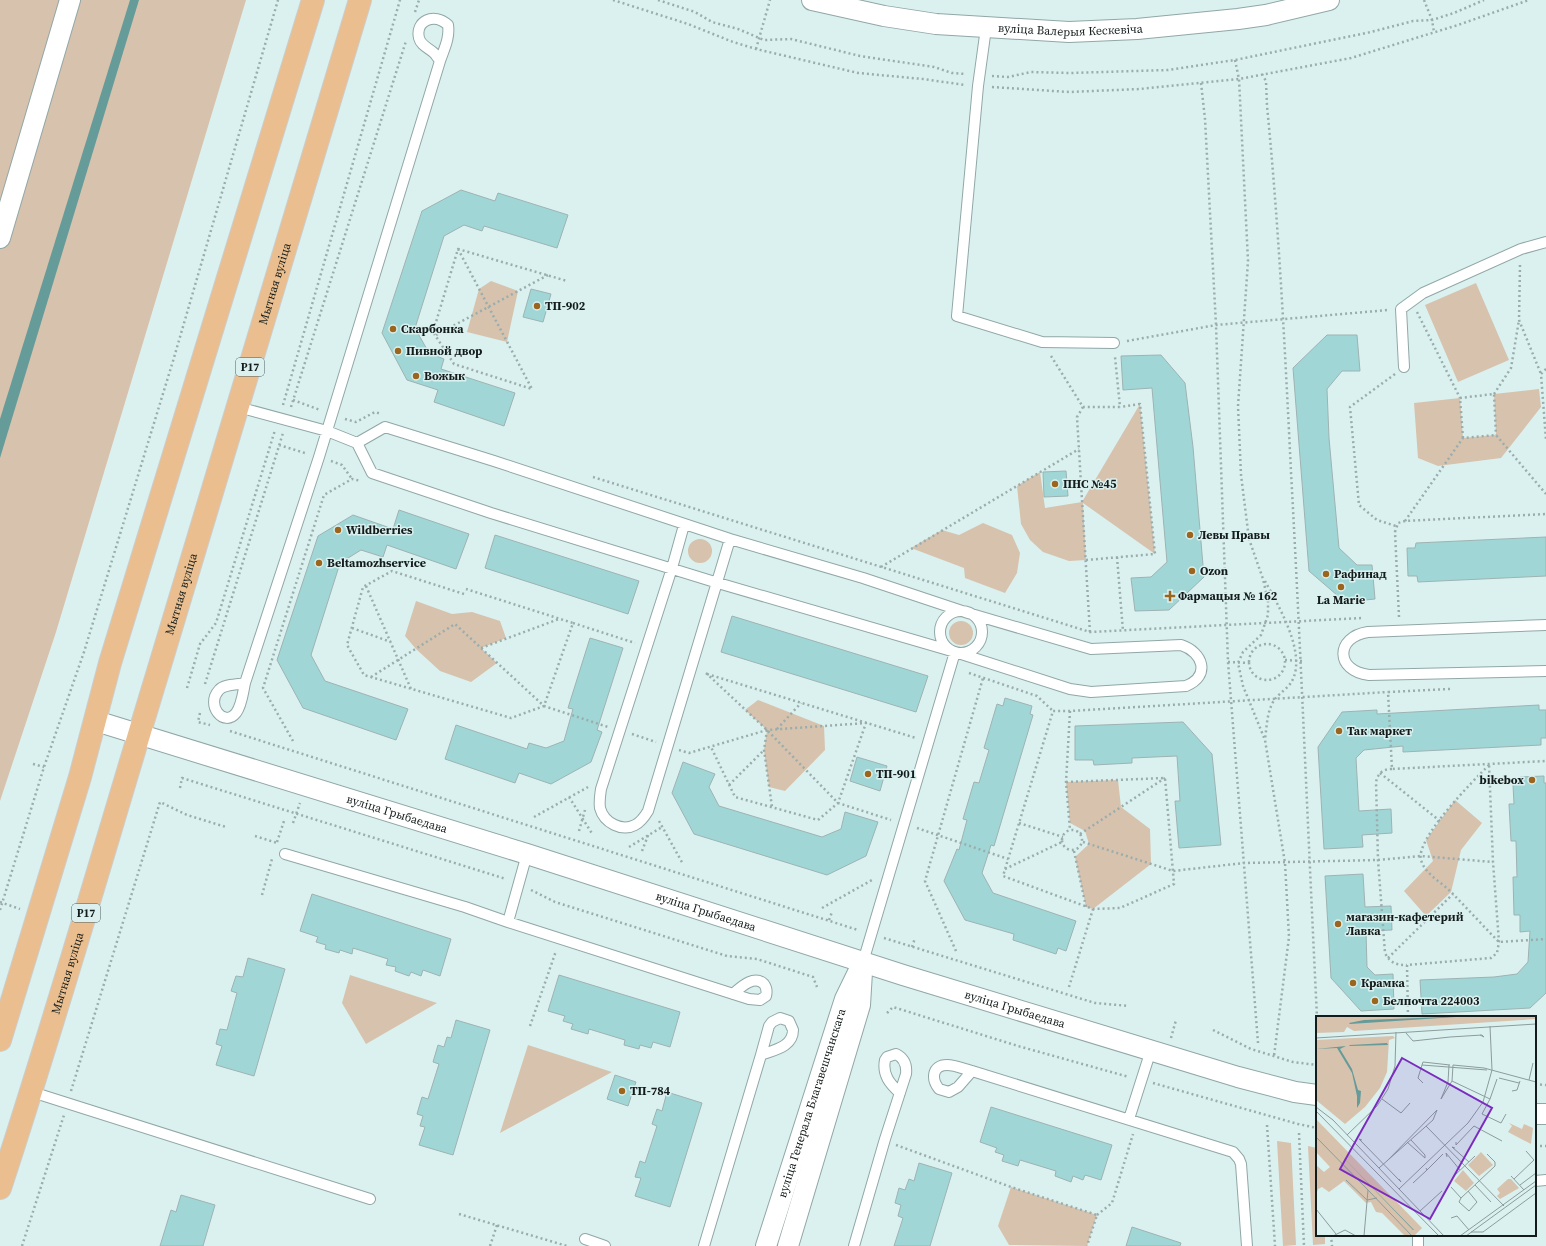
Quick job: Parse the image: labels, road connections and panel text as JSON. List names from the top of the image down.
{
  "streets": {
    "highway": ["Мытная вуліца", "Р17"],
    "street": ["вуліца Валерыя Кескевіча", "вуліца Грыбаедава", "вуліца Генерала Благавешчанскага"]
  },
  "crossings": [
    ["Мытная вуліца", "вуліца Грыбаедава"],
    ["вуліца Грыбаедава", "вуліца Генерала Благавешчанскага"]
  ],
  "places": {
    "other": [
      "ТП-902",
      "Скарбонка",
      "Пивной двор",
      "Вожык",
      "ПНС №45",
      "Wildberries",
      "Левы Правы",
      "Beltamozhservice",
      "Ozon",
      "Рафинад",
      "La Marie",
      "Так маркет",
      "ТП-901",
      "bikebox",
      "магазин-кафетерий Лавка",
      "Крамка",
      "Белпочта 224003",
      "ТП-784"
    ],
    "health": ["Фармацыя № 162"]
  }
}
